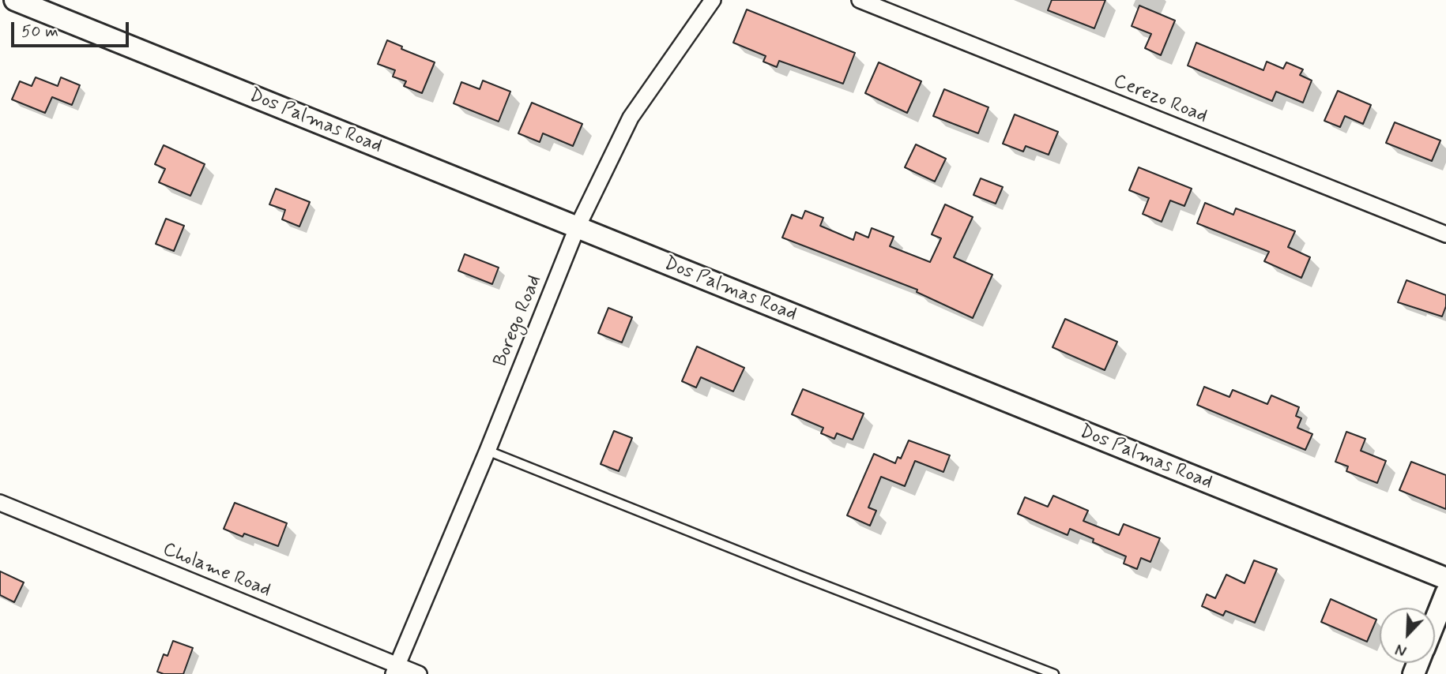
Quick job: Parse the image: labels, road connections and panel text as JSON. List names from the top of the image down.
{
  "streets": {
    "street": [
      "Cerezo Road",
      "Dos Palmas Road",
      "Borego Road",
      "Cholame Road"
    ]
  },
  "crossings": [
    ["Dos Palmas Road", "Borego Road"],
    ["Borego Road", "Cholame Road"]
  ],
  "scale_bar": "50 m",
  "north": "bottom left"
}
